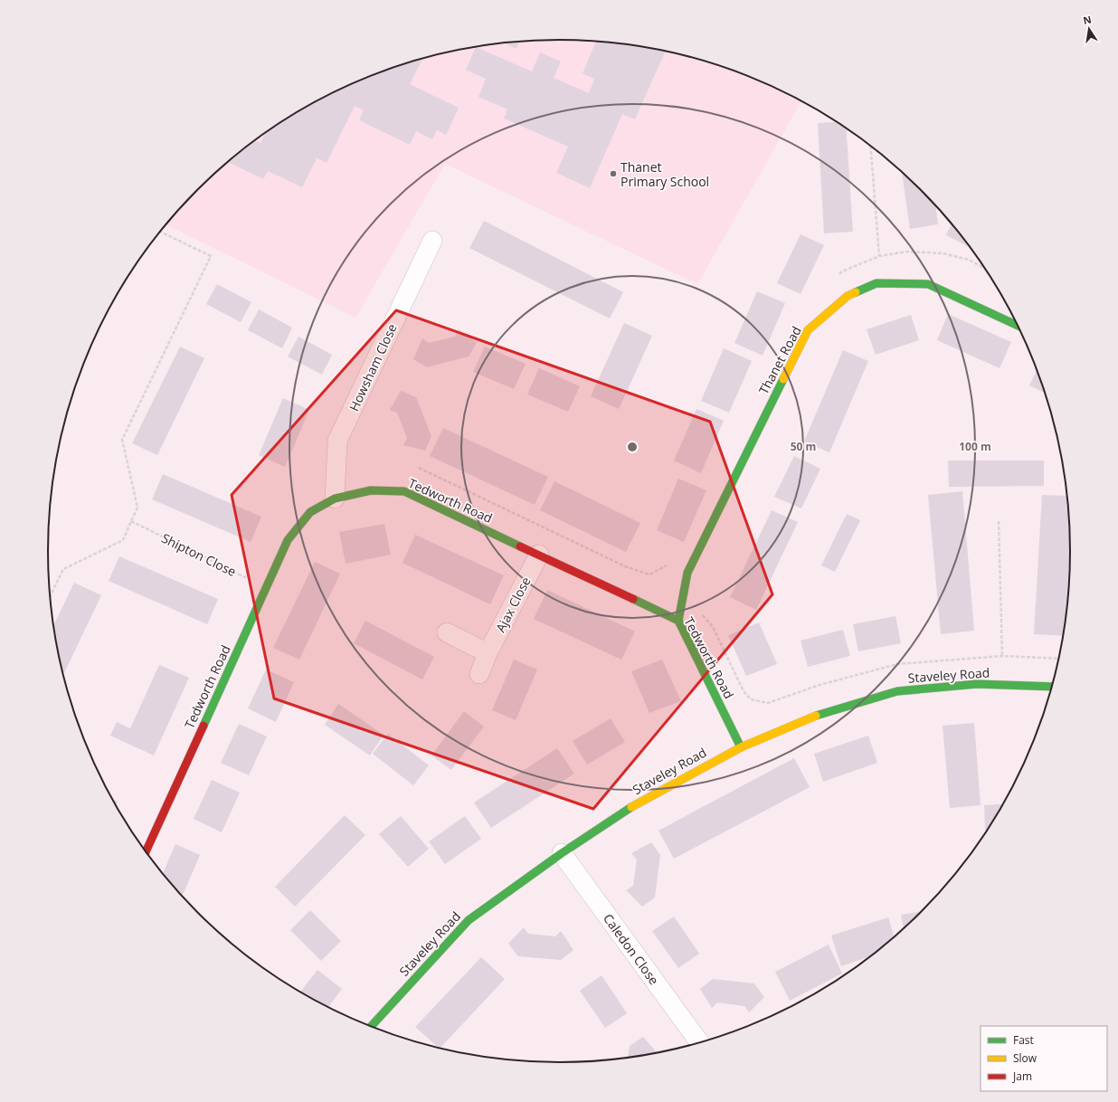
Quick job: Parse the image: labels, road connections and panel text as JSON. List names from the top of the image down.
{
  "streets": {
    "street": [
      "Thanet Road",
      "Howsham Close",
      "Tedworth Road",
      "Ajax Close",
      "Staveley Road",
      "Caledon Close"
    ],
    "path": ["Shipton Close"]
  },
  "crossings": [
    ["Thanet Road", "Tedworth Road"],
    ["Howsham Close", "Tedworth Road"],
    ["Tedworth Road", "Shipton Close"],
    ["Tedworth Road", "Ajax Close"],
    ["Tedworth Road", "Staveley Road"],
    ["Staveley Road", "Caledon Close"]
  ],
  "places": ["Thanet Primary School"],
  "legend": ["Fast", "Slow", "Jam"],
  "north": "top",
  "rings": ["50 m", "100 m"]
}
